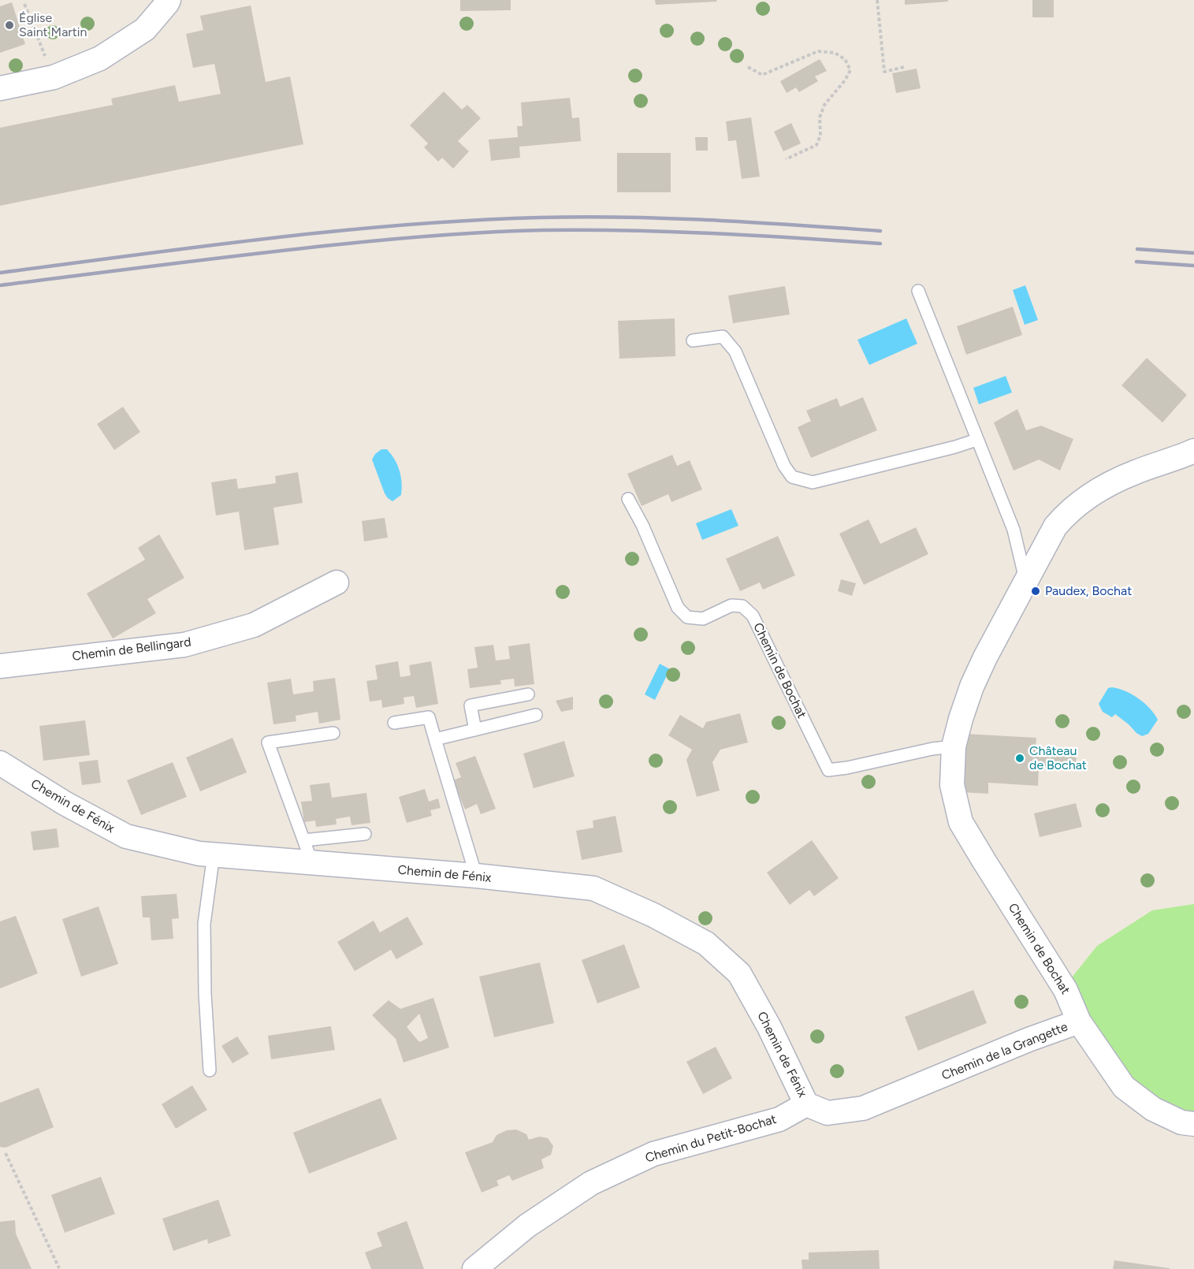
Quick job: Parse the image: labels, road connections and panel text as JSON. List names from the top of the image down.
{
  "streets": {
    "street": [
      "Chemin de Bellingard",
      "Chemin de Bochat",
      "Chemin de Fénix",
      "Chemin de la Grangette",
      "Chemin du Petit-Bochat"
    ]
  },
  "crossings": [
    ["Chemin de Bochat", "Chemin de la Grangette"],
    ["Chemin de Fénix", "Chemin de la Grangette"],
    ["Chemin de Fénix", "Chemin du Petit-Bochat"],
    ["Chemin de la Grangette", "Chemin du Petit-Bochat"]
  ],
  "places": ["Église Saint Martin", "Paudex, Bochat", "Château de Bochat"]
}
